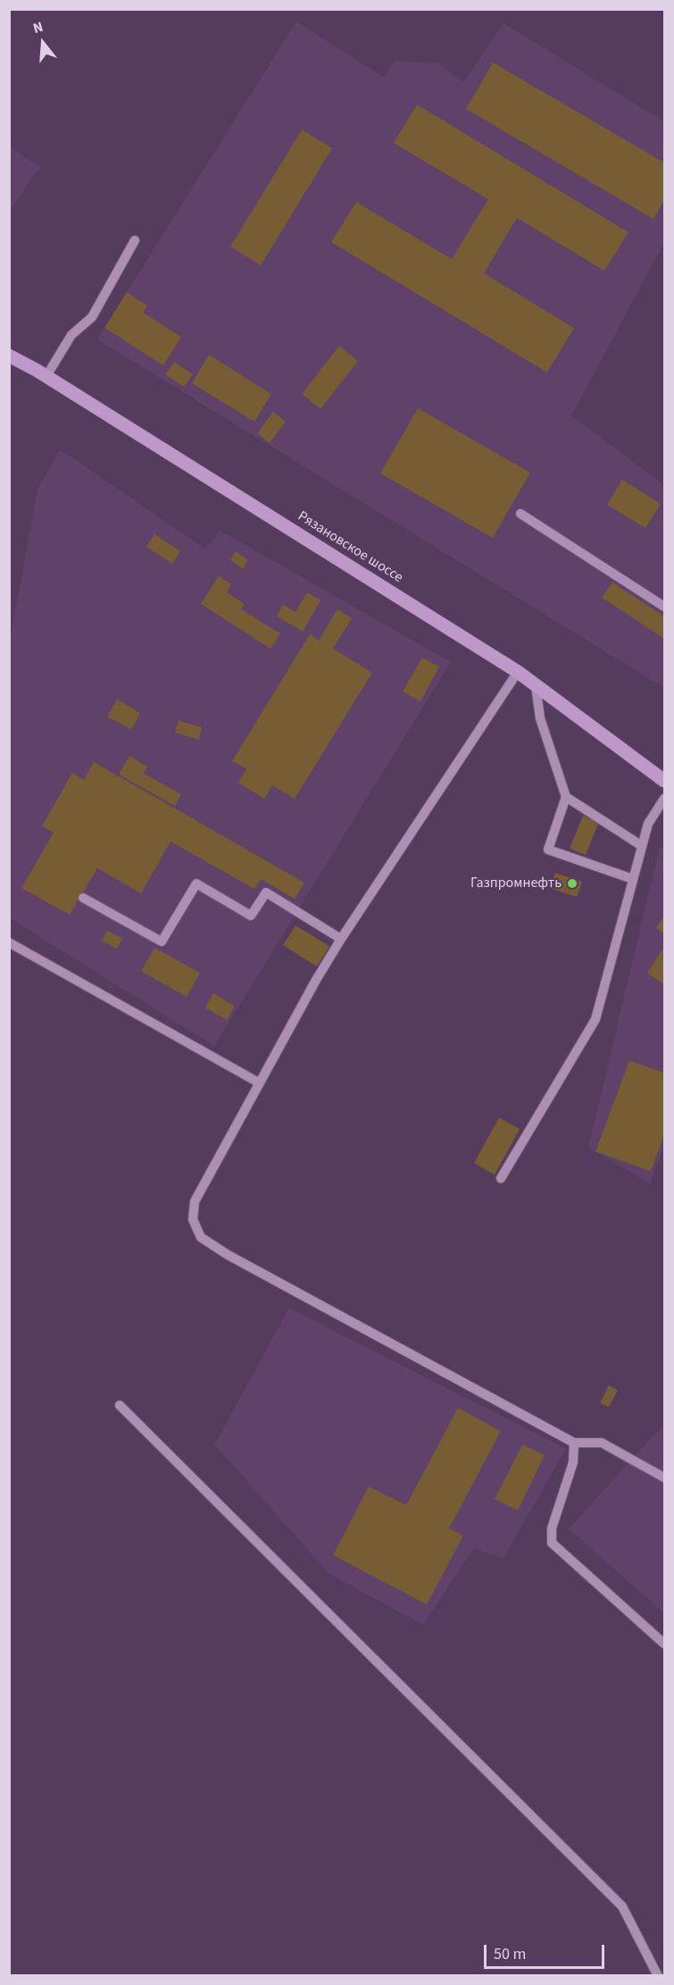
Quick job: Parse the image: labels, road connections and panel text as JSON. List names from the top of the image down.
{
  "streets": {
    "main road": ["Рязановское шоссе"]
  },
  "places": ["Газпромнефть"],
  "scale_bar": "50 m",
  "north": "top"
}
